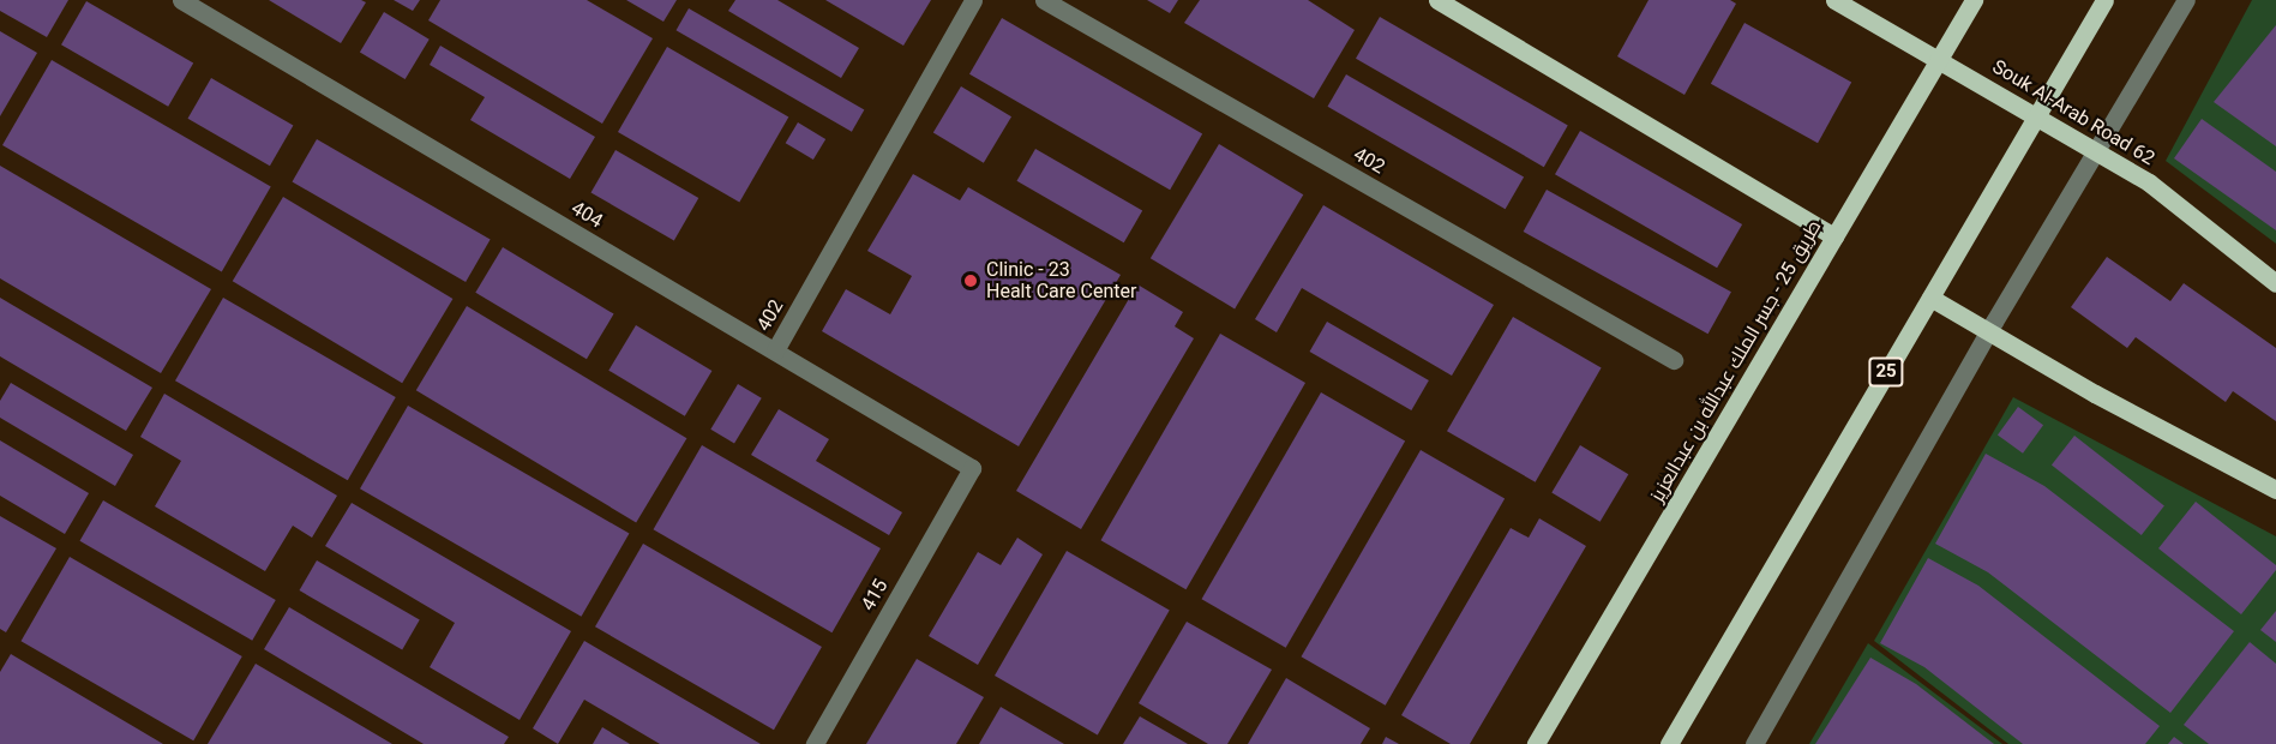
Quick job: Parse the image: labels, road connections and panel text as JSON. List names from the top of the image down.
{
  "streets": {
    "main road": ["Souk Al-Arab Road 62", "طريق 25 - جسر الملك عبدالله بن عبدالعزيز", "25"],
    "street": ["402", "404", "415"]
  },
  "crossings": [
    ["402", "404"],
    ["404", "415"]
  ],
  "places": ["Clinic - 23 Healt Care Center"]
}
